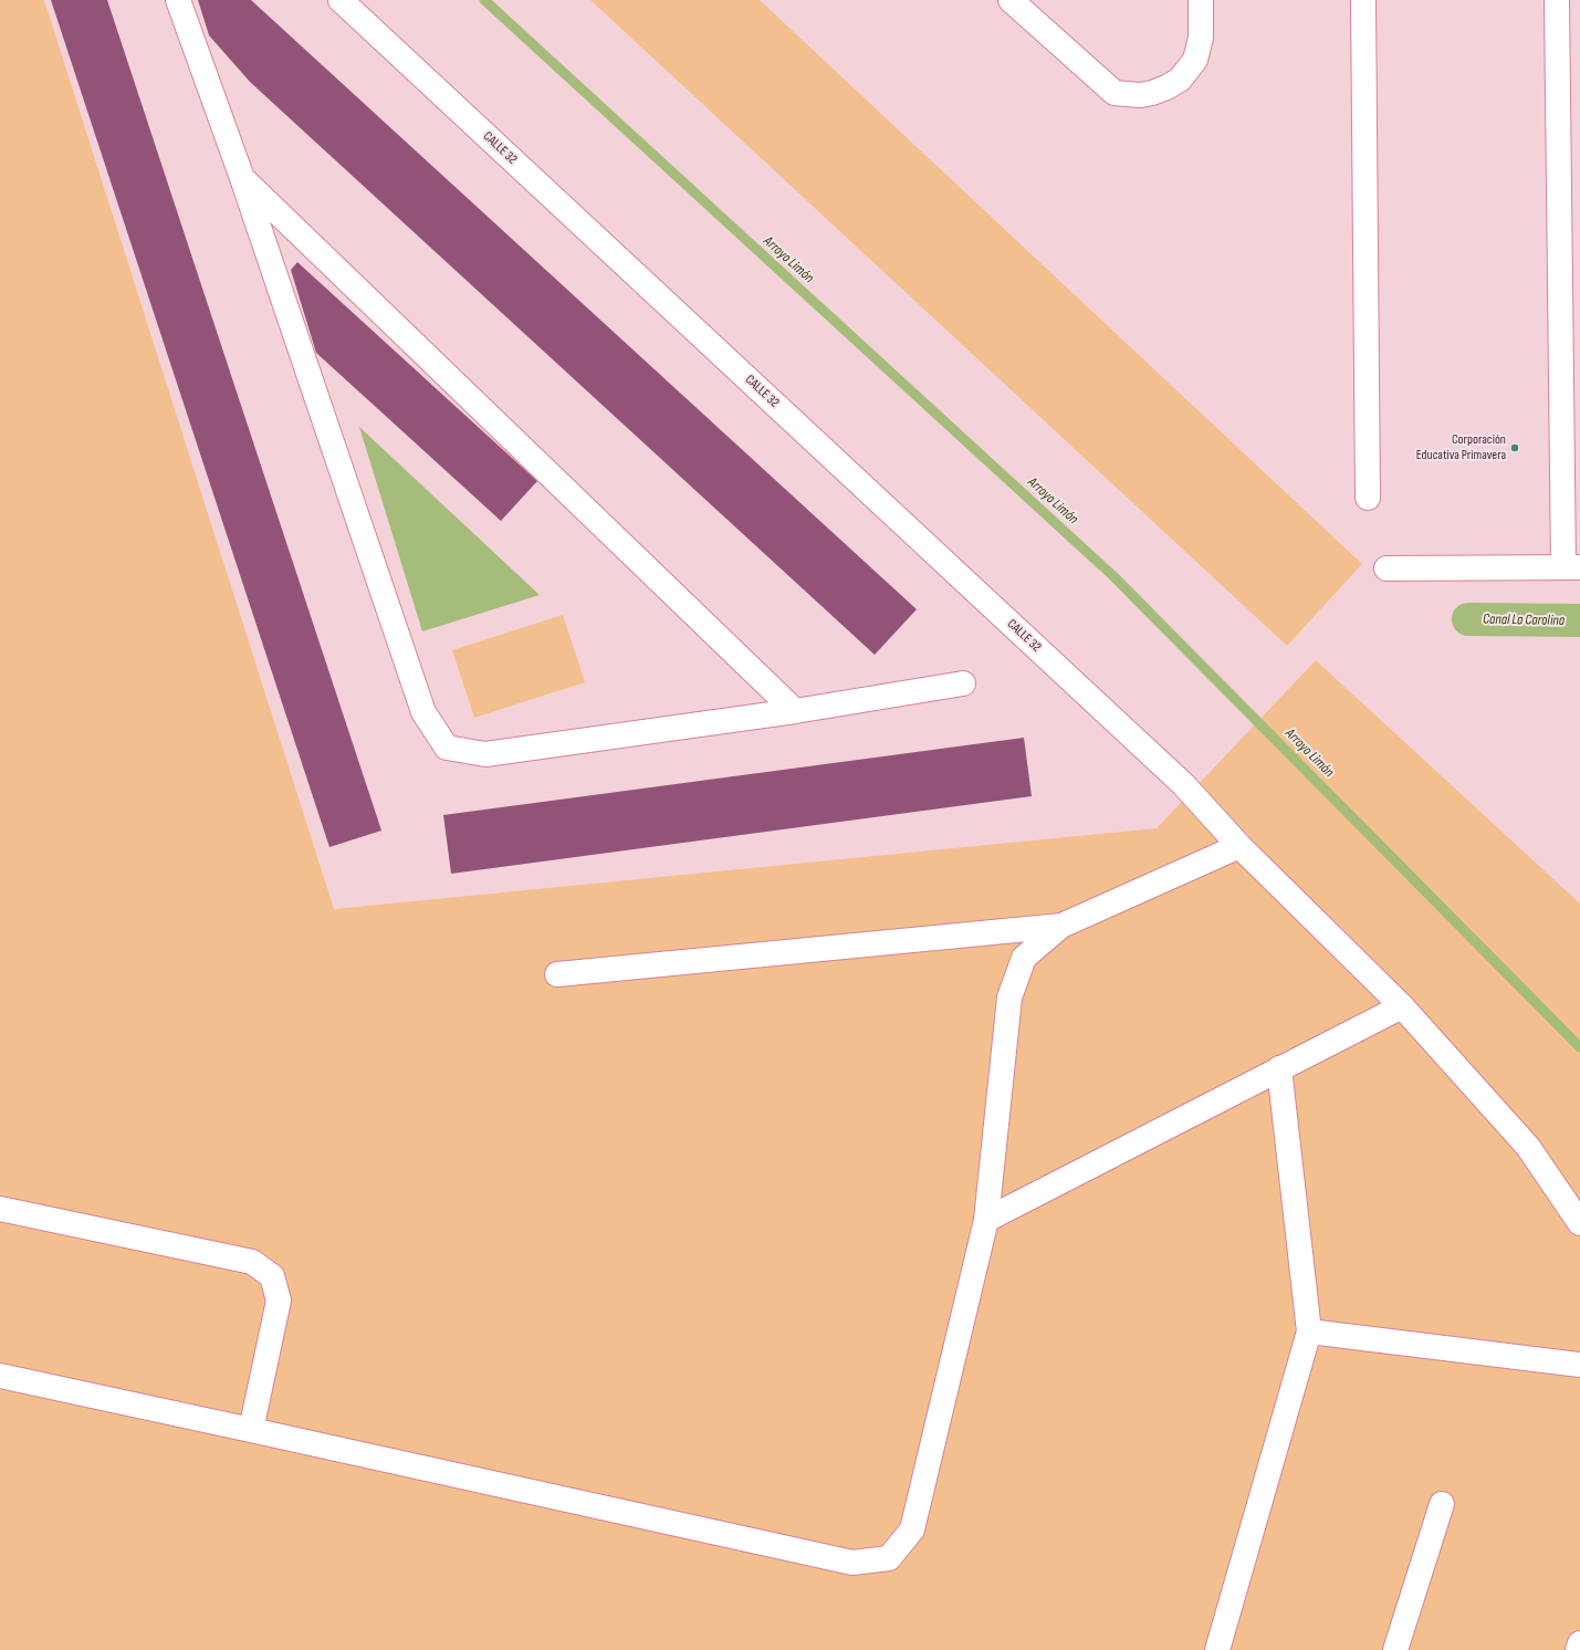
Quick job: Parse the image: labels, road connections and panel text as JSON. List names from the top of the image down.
{
  "streets": {
    "street": ["CALLE 32"]
  },
  "water": ["Arroyo Limón", "Canal La Carolina"],
  "places": ["Corporación Educativa Primavera"]
}
